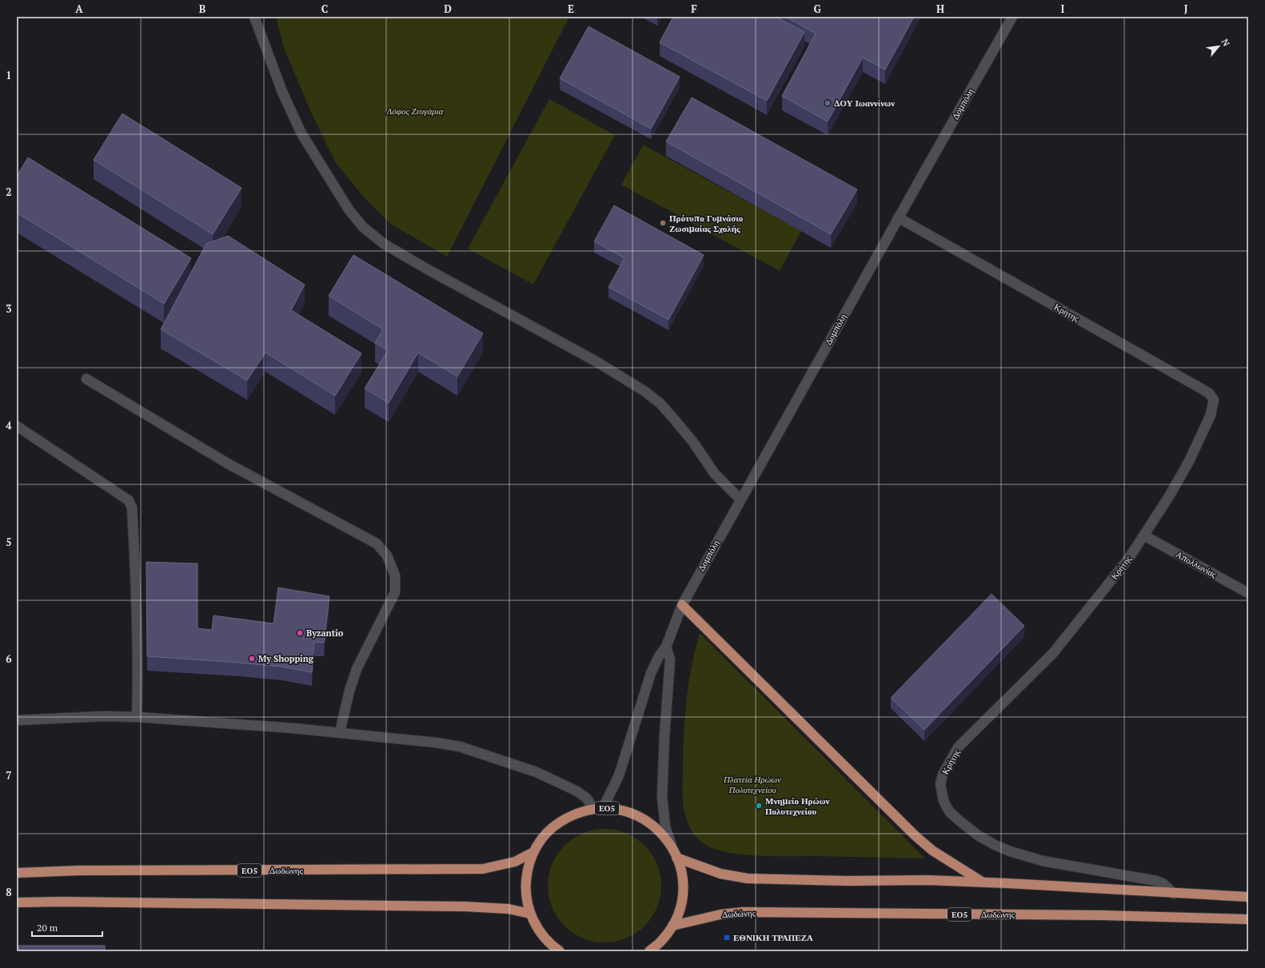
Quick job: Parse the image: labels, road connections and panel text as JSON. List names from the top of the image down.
{
  "streets": {
    "main road": ["ΕΟ5", "Δωδώνης"],
    "street": ["Δομπόλη", "Κρήτης", "Απολλωνίας"]
  },
  "crossings": [
    ["Δομπόλη", "Κρήτης"],
    ["Κρήτης", "Απολλωνίας"]
  ],
  "parks": ["Λόφος Ζευγάρια", "Πλατεία Ηρώων Πολυτεχνείου"],
  "places": {
    "other": [
      "ΔΟΥ Ιωαννίνων",
      "Πρότυπο Γυμνάσιο Ζωσιμαίας Σχολής",
      "Byzantio",
      "My Shopping",
      "Μνημείο Ηρώων Πολυτεχνείου"
    ],
    "transit": ["ΕΘΝΙΚΗ ΤΡΑΠΕΖΑ"]
  },
  "scale_bar": "20 m",
  "north": "top right",
  "grid": {
    "columns": [
      "A",
      "B",
      "C",
      "D",
      "E",
      "F",
      "G",
      "H",
      "I",
      "J"
    ],
    "rows": [
      "1",
      "2",
      "3",
      "4",
      "5",
      "6",
      "7",
      "8"
    ]
  }
}
